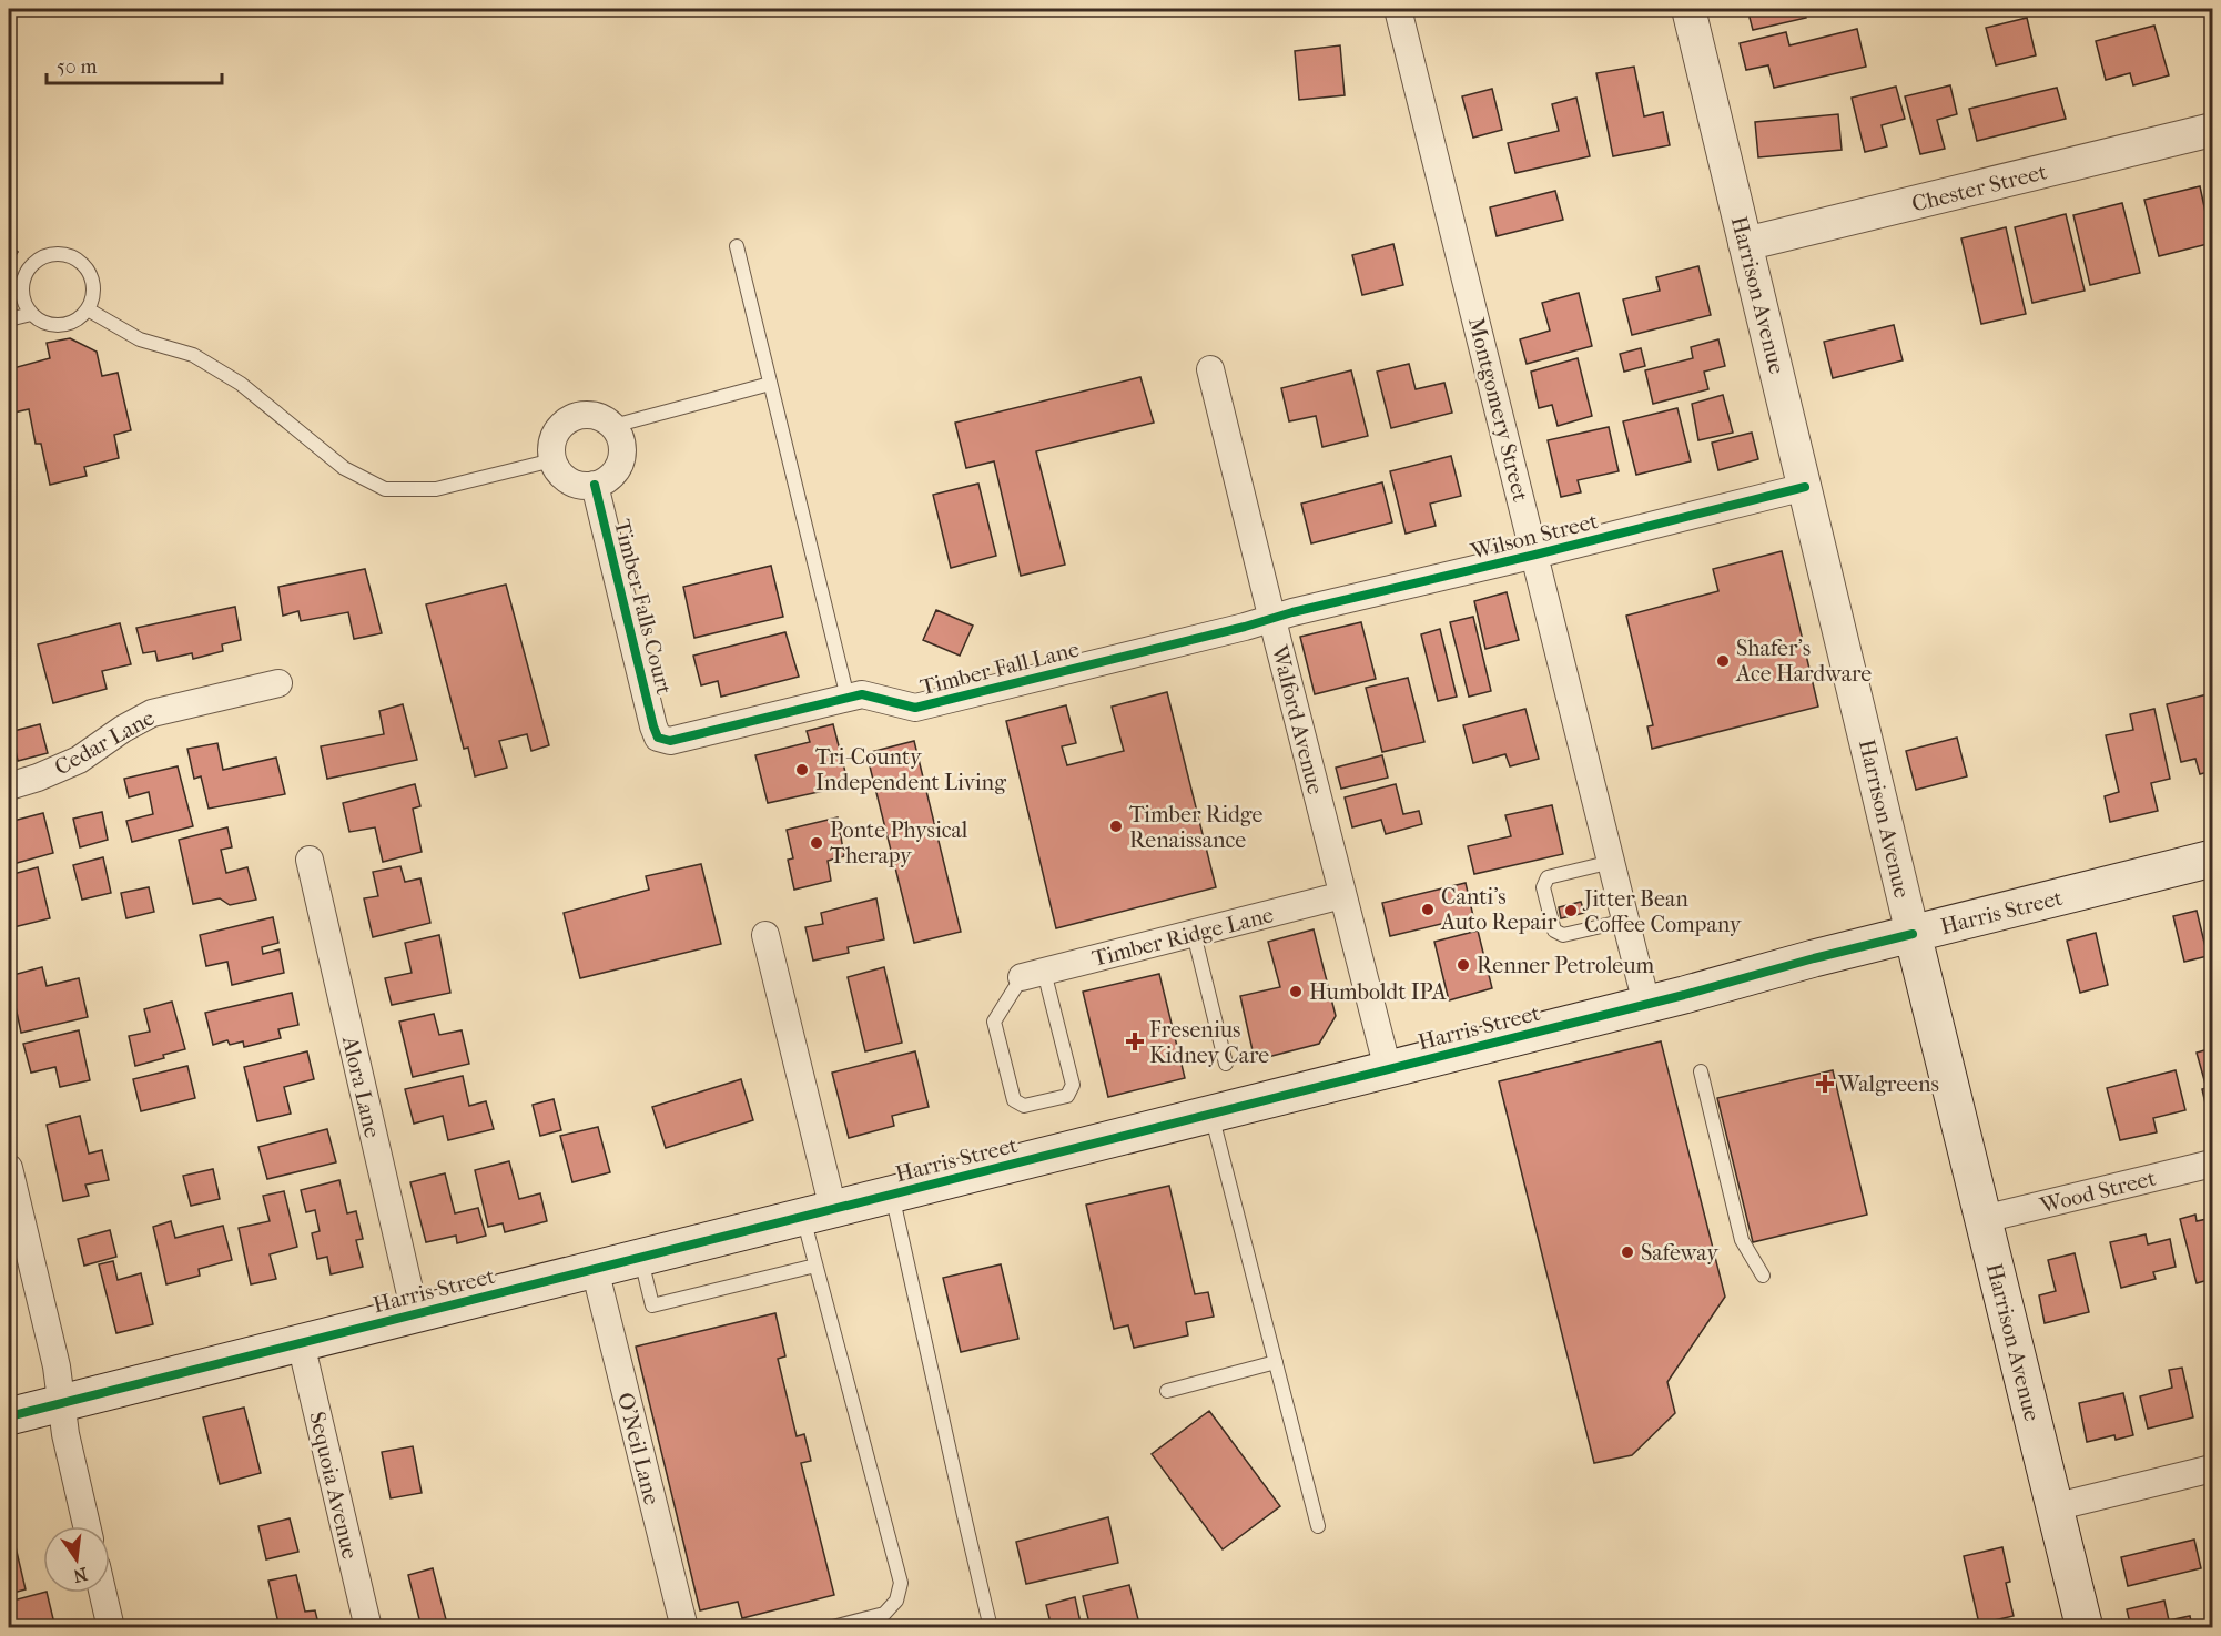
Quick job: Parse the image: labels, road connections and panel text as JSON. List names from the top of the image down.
{
  "streets": {
    "main road": ["Harrison Avenue", "Harris Street"],
    "street": [
      "Chester Street",
      "Montgomery Street",
      "Wilson Street",
      "Timber Falls Court",
      "Timber Fall Lane",
      "Walford Avenue",
      "Cedar Lane",
      "Timber Ridge Lane",
      "Alora Lane",
      "Wood Street",
      "O'Neil Lane",
      "Sequoia Avenue"
    ]
  },
  "crossings": [
    ["Chester Street", "Harrison Avenue"],
    ["Harrison Avenue", "Wilson Street"],
    ["Harrison Avenue", "Harris Street"],
    ["Harrison Avenue", "Wood Street"],
    ["Montgomery Street", "Wilson Street"],
    ["Montgomery Street", "Harris Street"],
    ["Wilson Street", "Timber Fall Lane"],
    ["Wilson Street", "Walford Avenue"],
    ["Timber Falls Court", "Timber Fall Lane"],
    ["Timber Fall Lane", "Walford Avenue"],
    ["Walford Avenue", "Harris Street"],
    ["Walford Avenue", "Timber Ridge Lane"],
    ["Harris Street", "Alora Lane"],
    ["Harris Street", "O'Neil Lane"],
    ["Harris Street", "Sequoia Avenue"]
  ],
  "places": {
    "other": [
      "Shafer's Ace Hardware",
      "Tri-County Independent Living",
      "Timber Ridge Renaissance",
      "Ponte Physical Therapy",
      "Canti's Auto Repair",
      "Jitter Bean Coffee Company",
      "Renner Petroleum",
      "Humboldt IPA",
      "Safeway"
    ],
    "health": ["Fresenius Kidney Care", "Walgreens"]
  },
  "scale_bar": "50 m",
  "north": "bottom"
}
